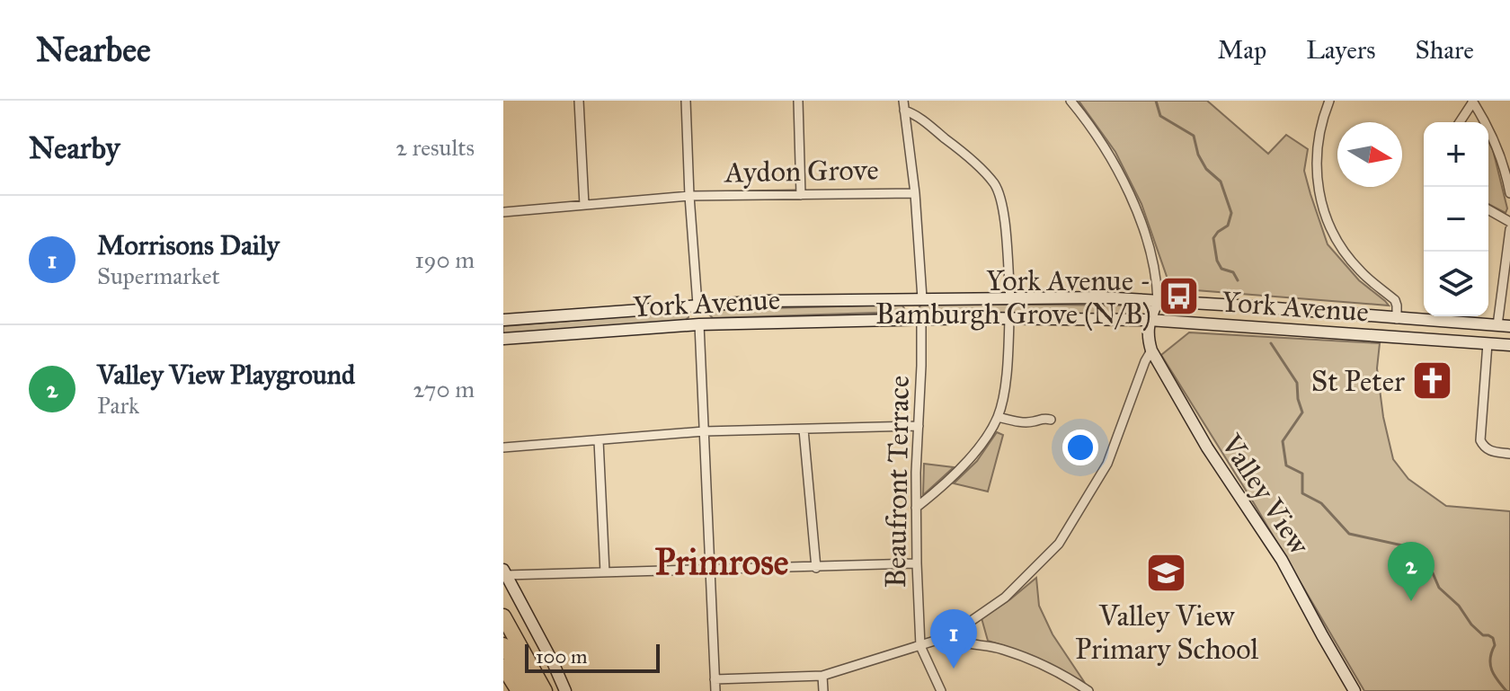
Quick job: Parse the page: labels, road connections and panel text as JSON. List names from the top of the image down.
{
  "streets": {
    "main road": ["York Avenue", "Valley View"],
    "street": ["Aydon Grove", "Beaufront Terrace"]
  },
  "crossings": [
    ["York Avenue", "Beaufront Terrace"],
    ["York Avenue", "Valley View"]
  ],
  "districts": ["Primrose"],
  "places": {
    "bus stop": ["York Avenue - Bamburgh Grove (N/B)"],
    "church": ["St Peter"],
    "school or university": ["Valley View Primary School"]
  },
  "scale_bar": "100 m",
  "north": "right",
  "page": {
    "header": "Nearbee",
    "nav": ["Map", "Layers", "Share"],
    "heading": ["Nearby", "2 results"],
    "map_buttons": ["+", "−"],
    "list": [
      {
        "mark": "1",
        "name": "Morrisons Daily",
        "note": "Supermarket",
        "value": "190 m"
      },
      {
        "mark": "2",
        "name": "Valley View Playground",
        "note": "Park",
        "value": "270 m"
      }
    ],
    "pins": ["2", "1"],
    "scale": "100 m"
  }
}
